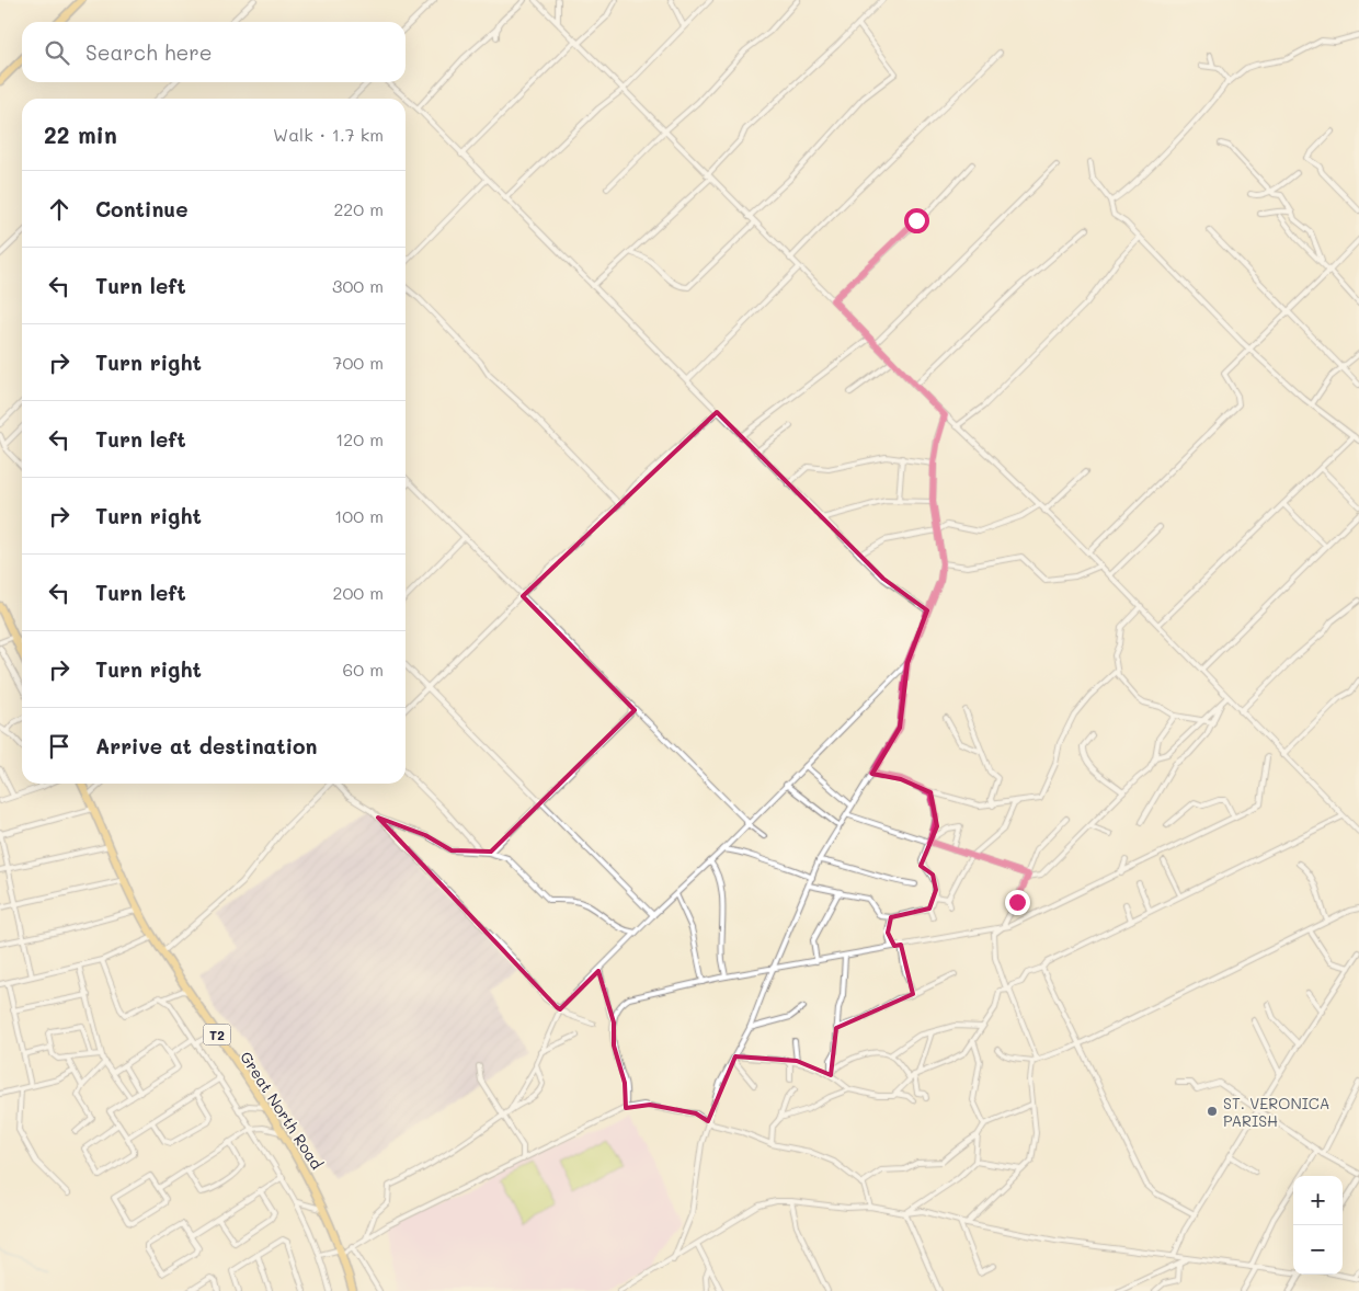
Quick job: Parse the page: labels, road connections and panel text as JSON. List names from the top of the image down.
{
  "streets": {
    "highway": ["T2", "Great North Road"]
  },
  "places": ["ST. VERONICA PARISH"],
  "page": {
    "search": "Search here",
    "heading": ["22 min", "Walk · 1.7 km"],
    "list": [
      ["Continue", "220 m"],
      ["Turn left", "300 m"],
      ["Turn right", "700 m"],
      ["Turn left", "120 m"],
      ["Turn right", "100 m"],
      ["Turn left", "200 m"],
      ["Turn right", "60 m"],
      "Arrive at destination"
    ],
    "map_buttons": ["+", "−"]
  }
}
